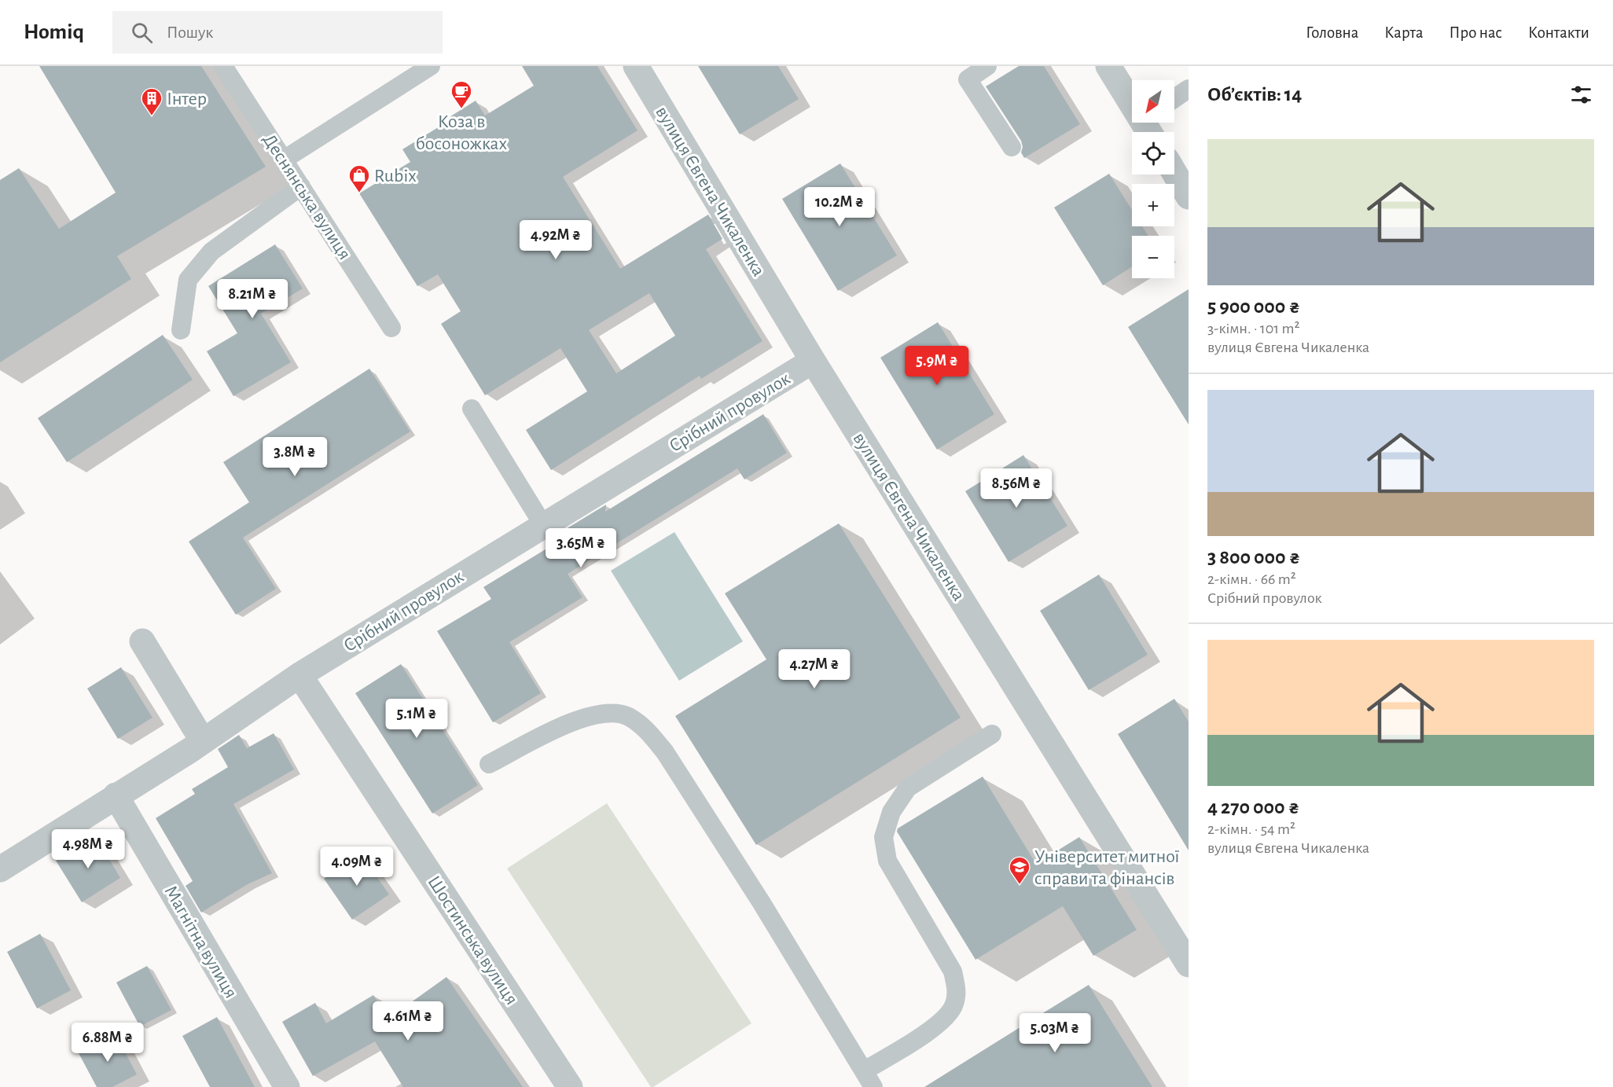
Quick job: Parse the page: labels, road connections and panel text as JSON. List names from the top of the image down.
{
  "streets": {
    "street": [
      "вулиця Євгена Чикаленка",
      "Срібний провулок",
      "Шостинська вулиця",
      "Магнітна вулиця"
    ],
    "lane": ["Деснянська вулиця"]
  },
  "crossings": [
    ["вулиця Євгена Чикаленка", "Срібний провулок"],
    ["Срібний провулок", "Шостинська вулиця"],
    ["Срібний провулок", "Магнітна вулиця"]
  ],
  "places": {
    "cafe": ["Коза в босоножках"],
    "building": ["Інтер"],
    "shop": ["Rubix"],
    "school or university": ["Університет митної справи та фінансів"]
  },
  "north": "bottom left",
  "page": {
    "header": "Homiq",
    "search": "Пошук",
    "nav": [
      "Головна",
      "Карта",
      "Про нас",
      "Контакти"
    ],
    "heading": "Об’єктів: 14",
    "map_buttons": ["+", "−"],
    "list": [
      {
        "name": "5 900 000 ₴",
        "note": "3-кімн. · 101 m² · вулиця Євгена Чикаленка"
      },
      {
        "name": "3 800 000 ₴",
        "note": "2-кімн. · 66 m² · Срібний провулок"
      },
      {
        "name": "4 270 000 ₴",
        "note": "2-кімн. · 54 m² · вулиця Євгена Чикаленка"
      }
    ],
    "price": [
      "10.2M ₴",
      "4.92M ₴",
      "8.21M ₴",
      "5.9M ₴",
      "3.8M ₴",
      "8.56M ₴",
      "3.65M ₴",
      "4.27M ₴",
      "5.1M ₴",
      "4.98M ₴",
      "4.09M ₴",
      "4.61M ₴",
      "5.03M ₴",
      "6.88M ₴"
    ]
  }
}
